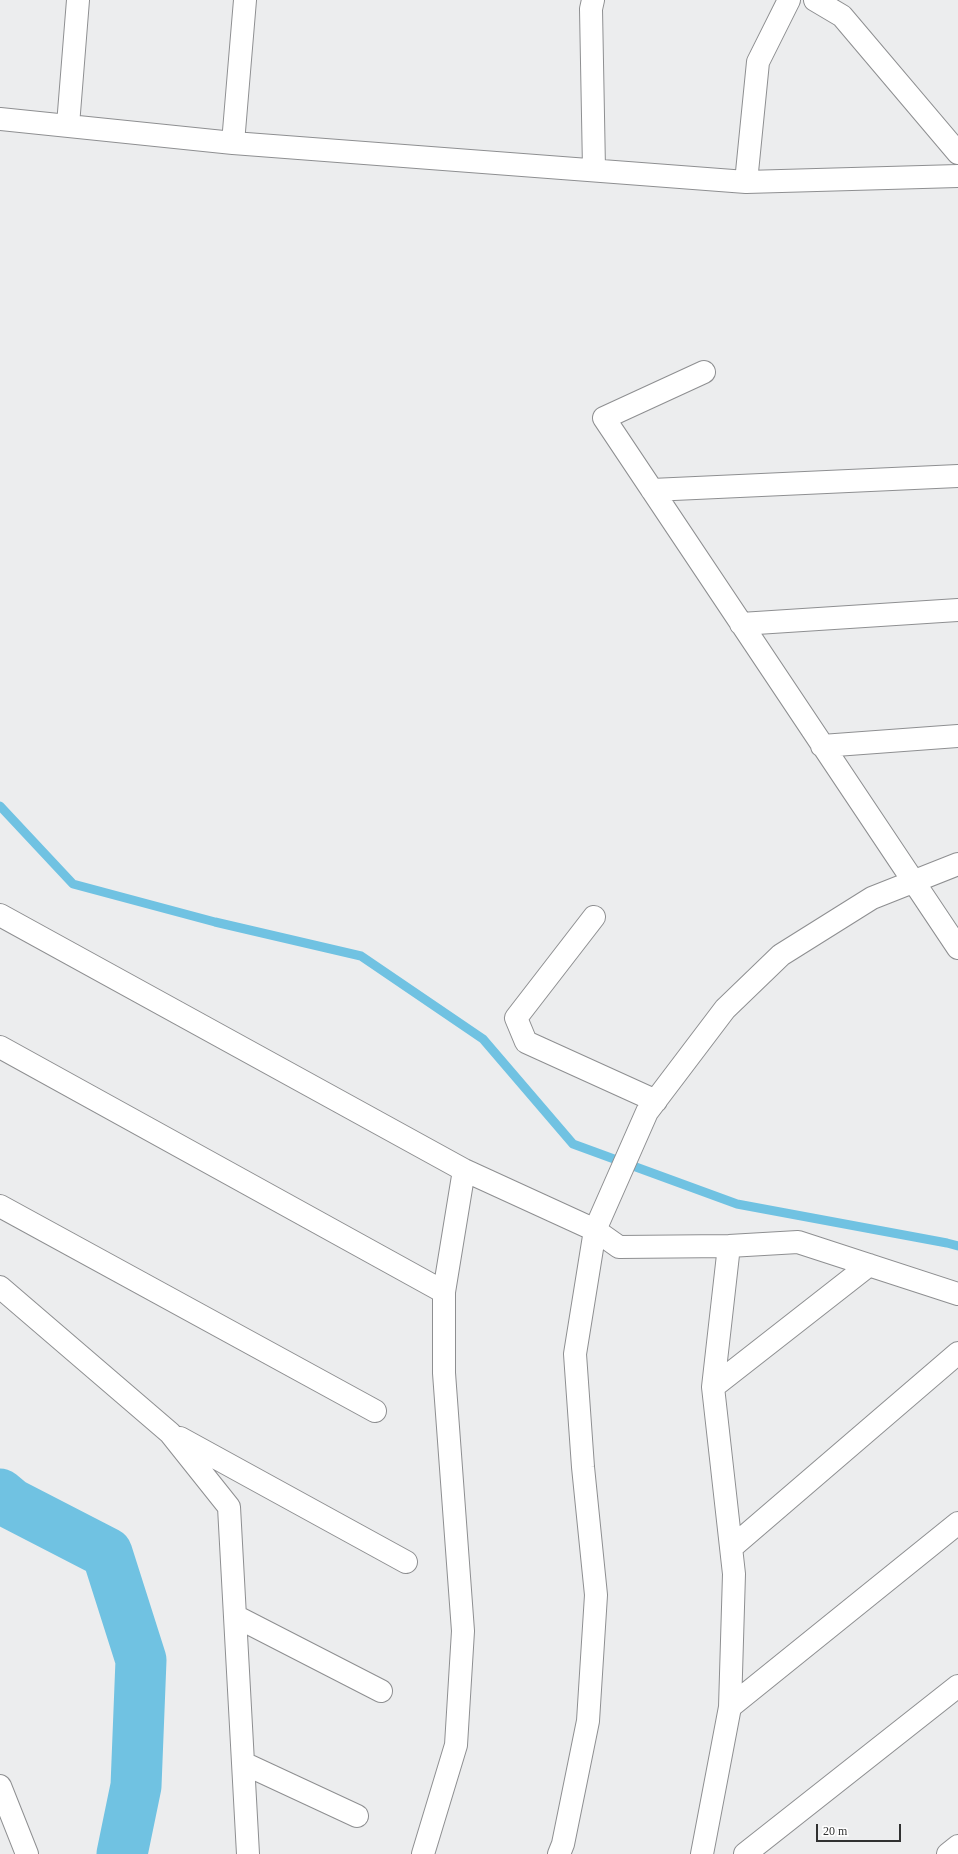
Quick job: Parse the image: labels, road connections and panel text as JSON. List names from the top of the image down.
{
  "scale_bar": "20 m"
}
